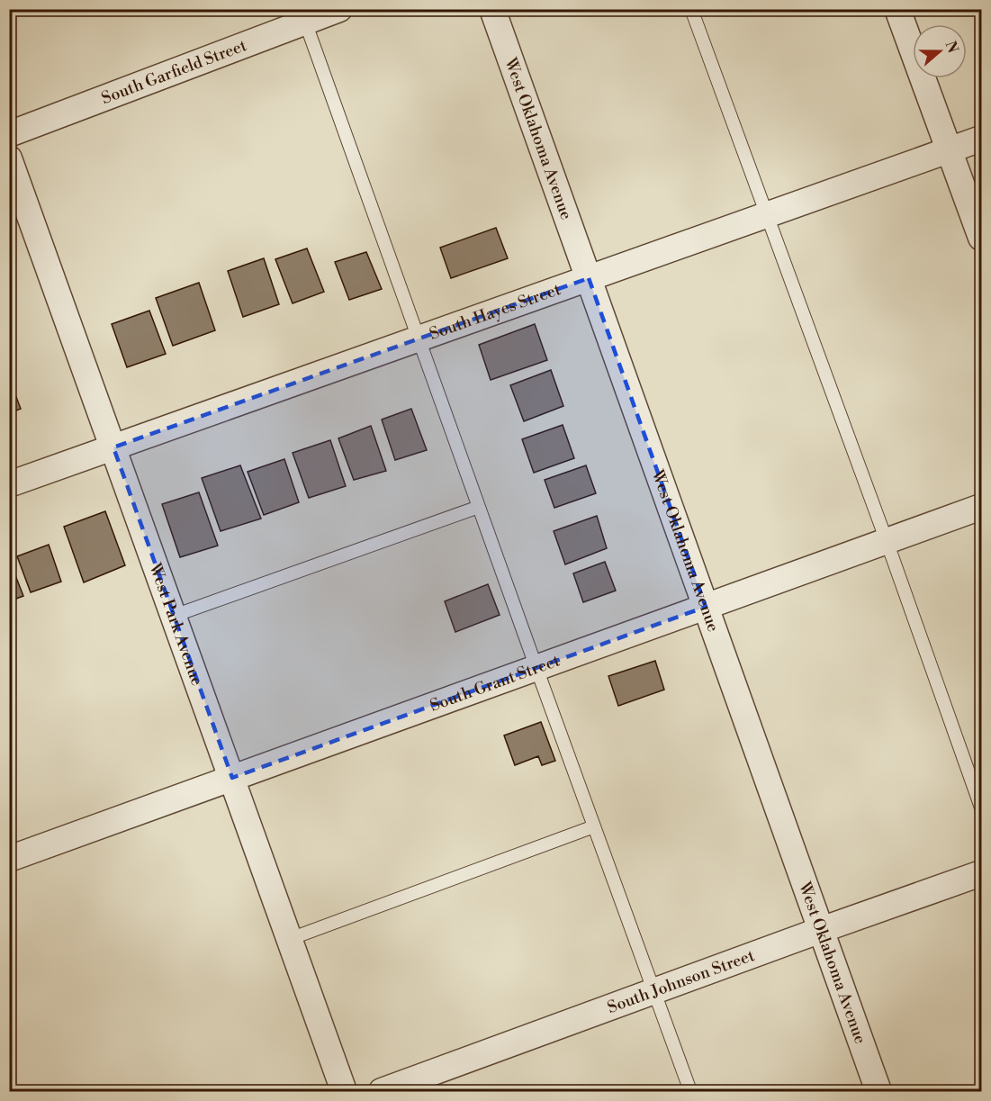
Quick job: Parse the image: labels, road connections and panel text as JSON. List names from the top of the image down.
{
  "streets": {
    "street": [
      "South Garfield Street",
      "West Oklahoma Avenue",
      "South Hayes Street",
      "West Park Avenue",
      "South Grant Street",
      "South Johnson Street"
    ]
  },
  "crossings": [
    ["West Oklahoma Avenue", "South Hayes Street"],
    ["West Oklahoma Avenue", "South Grant Street"],
    ["West Oklahoma Avenue", "South Johnson Street"],
    ["South Hayes Street", "West Park Avenue"],
    ["West Park Avenue", "South Grant Street"]
  ],
  "north": "right"
}
